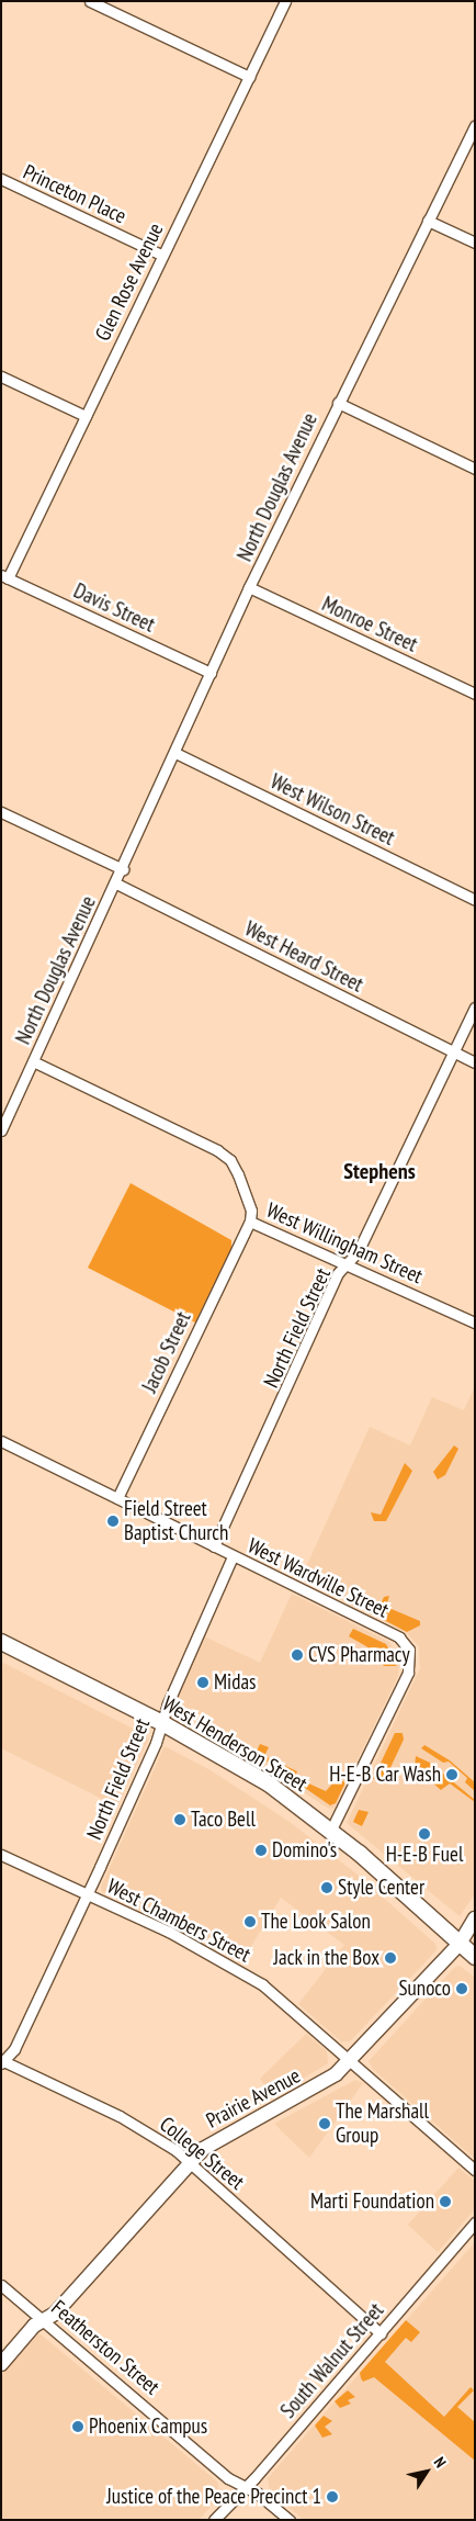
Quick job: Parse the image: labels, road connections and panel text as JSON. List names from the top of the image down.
{
  "streets": {
    "main road": ["West Henderson Street"],
    "street": [
      "Princeton Place",
      "Glen Rose Avenue",
      "North Douglas Avenue",
      "Davis Street",
      "Monroe Street",
      "West Wilson Street",
      "West Heard Street",
      "West Willingham Street",
      "North Field Street",
      "Jacob Street",
      "West Wardville Street",
      "West Chambers Street",
      "Prairie Avenue",
      "College Street",
      "Featherston Street",
      "South Walnut Street"
    ]
  },
  "crossings": [
    ["Princeton Place", "Glen Rose Avenue"],
    ["Glen Rose Avenue", "Davis Street"],
    ["North Douglas Avenue", "Davis Street"],
    ["North Douglas Avenue", "Monroe Street"],
    ["North Douglas Avenue", "West Wilson Street"],
    ["North Douglas Avenue", "West Heard Street"],
    ["North Douglas Avenue", "West Willingham Street"],
    ["West Heard Street", "North Field Street"],
    ["West Willingham Street", "North Field Street"],
    ["West Willingham Street", "Jacob Street"],
    ["North Field Street", "West Wardville Street"],
    ["North Field Street", "West Henderson Street"],
    ["North Field Street", "West Chambers Street"],
    ["North Field Street", "College Street"],
    ["Jacob Street", "West Wardville Street"],
    ["West Wardville Street", "West Henderson Street"],
    ["West Henderson Street", "Prairie Avenue"],
    ["West Chambers Street", "Prairie Avenue"],
    ["Prairie Avenue", "College Street"],
    ["Prairie Avenue", "Featherston Street"],
    ["College Street", "South Walnut Street"],
    ["Featherston Street", "South Walnut Street"]
  ],
  "districts": ["Stephens"],
  "places": [
    "Field Street Baptist Church",
    "CVS Pharmacy",
    "Midas",
    "H-E-B Car Wash",
    "Taco Bell",
    "H-E-B Fuel",
    "Domino's",
    "Style Center",
    "The Look Salon",
    "Jack in the Box",
    "Sunoco",
    "The Marshall Group",
    "Marti Foundation",
    "Phoenix Campus",
    "Justice of the Peace Precinct 1"
  ],
  "north": "top right"
}
